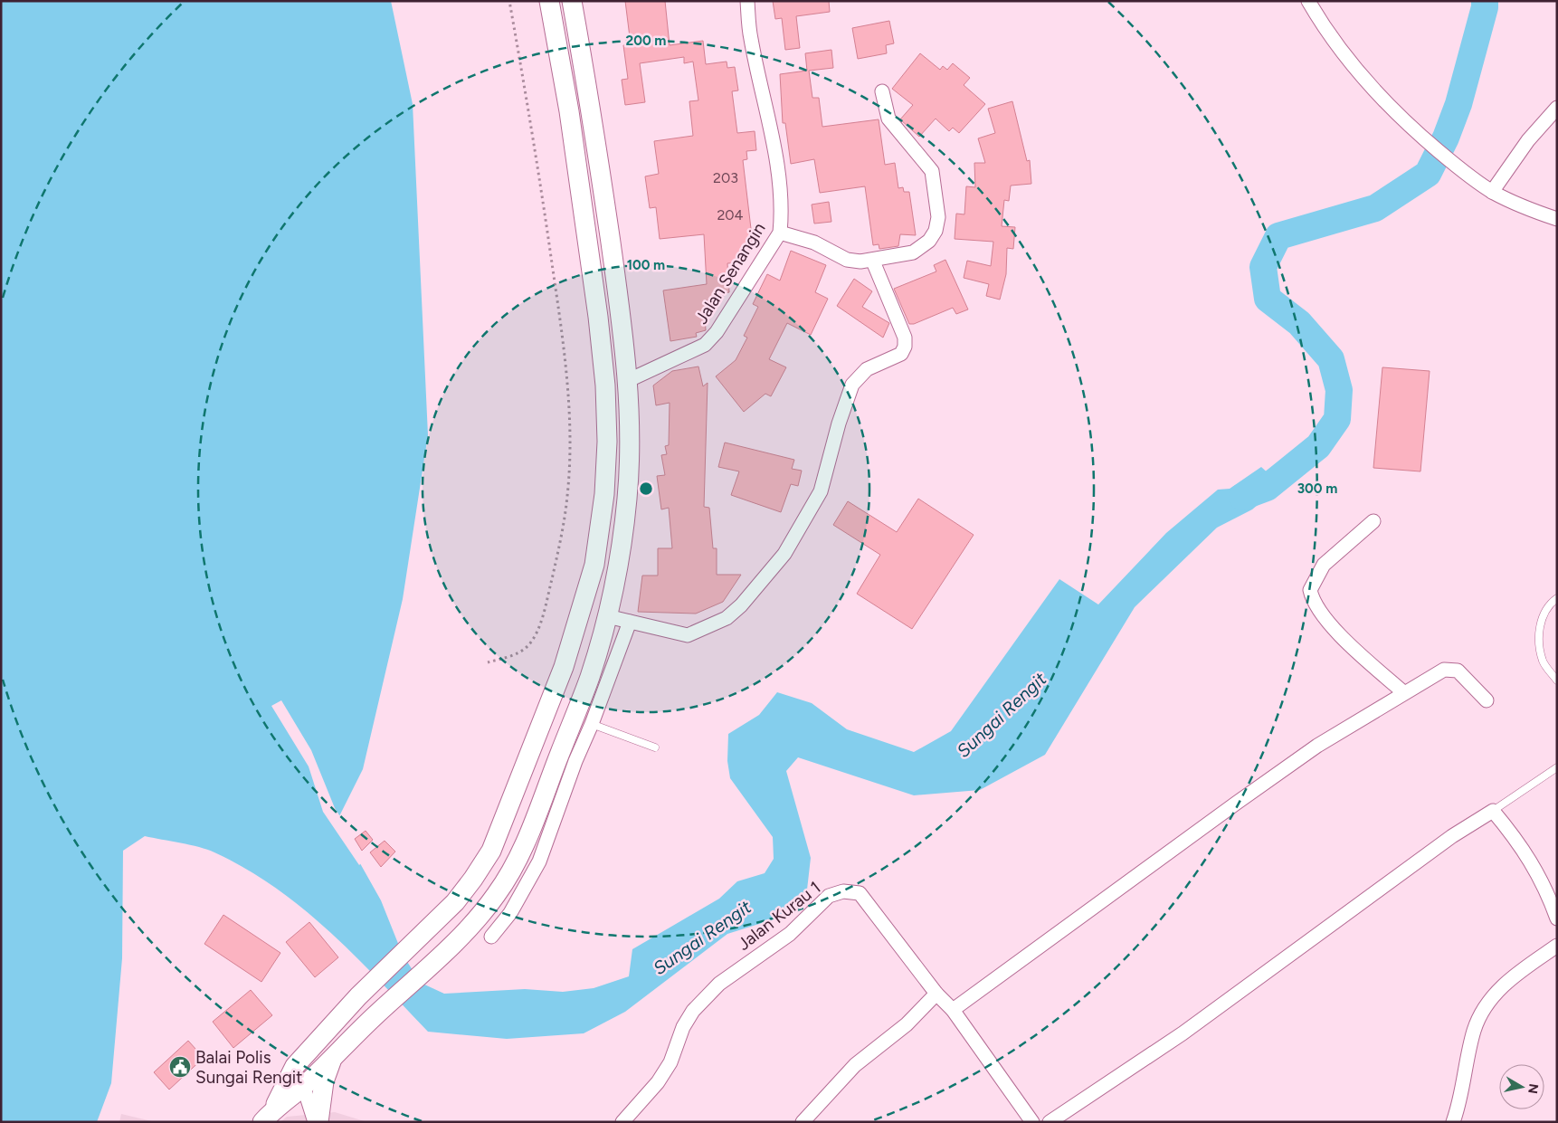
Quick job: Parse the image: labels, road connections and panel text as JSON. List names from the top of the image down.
{
  "streets": {
    "street": ["Jalan Senangin", "Jalan Kurau 1"]
  },
  "water": ["Sungai Rengit"],
  "places": {
    "public building": ["Balai Polis Sungai Rengit"]
  },
  "house_numbers": ["203", "204"],
  "north": "right",
  "rings": ["200 m", "100 m", "300 m"]
}
